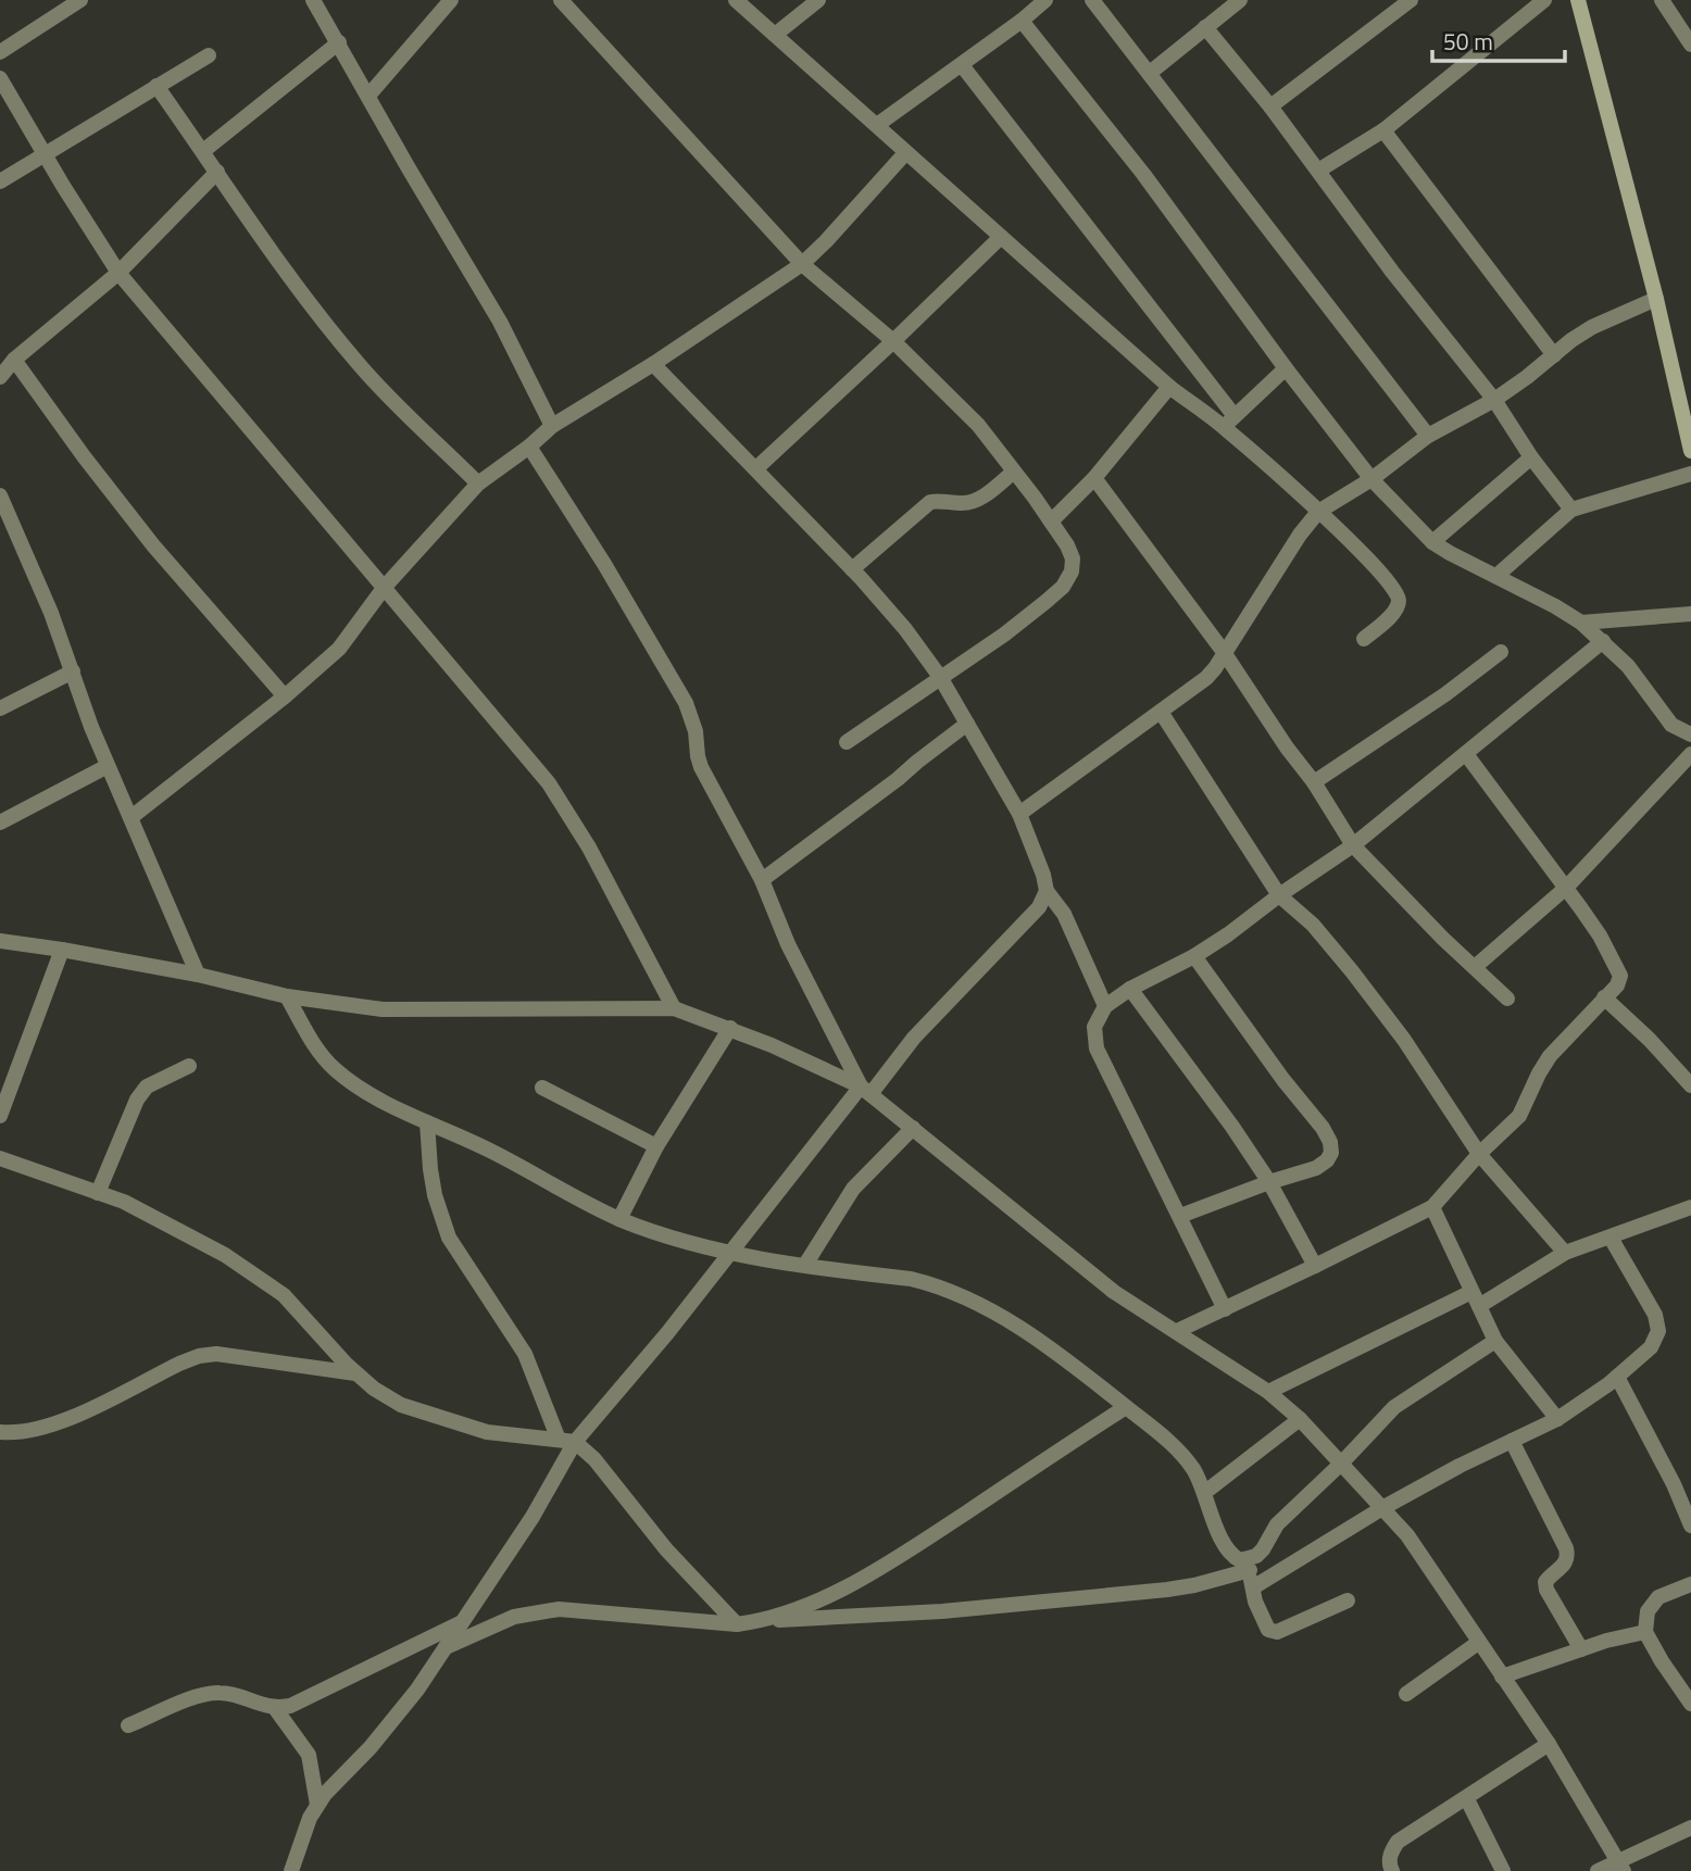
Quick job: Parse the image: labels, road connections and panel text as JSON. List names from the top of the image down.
{
  "scale_bar": "50 m"
}
